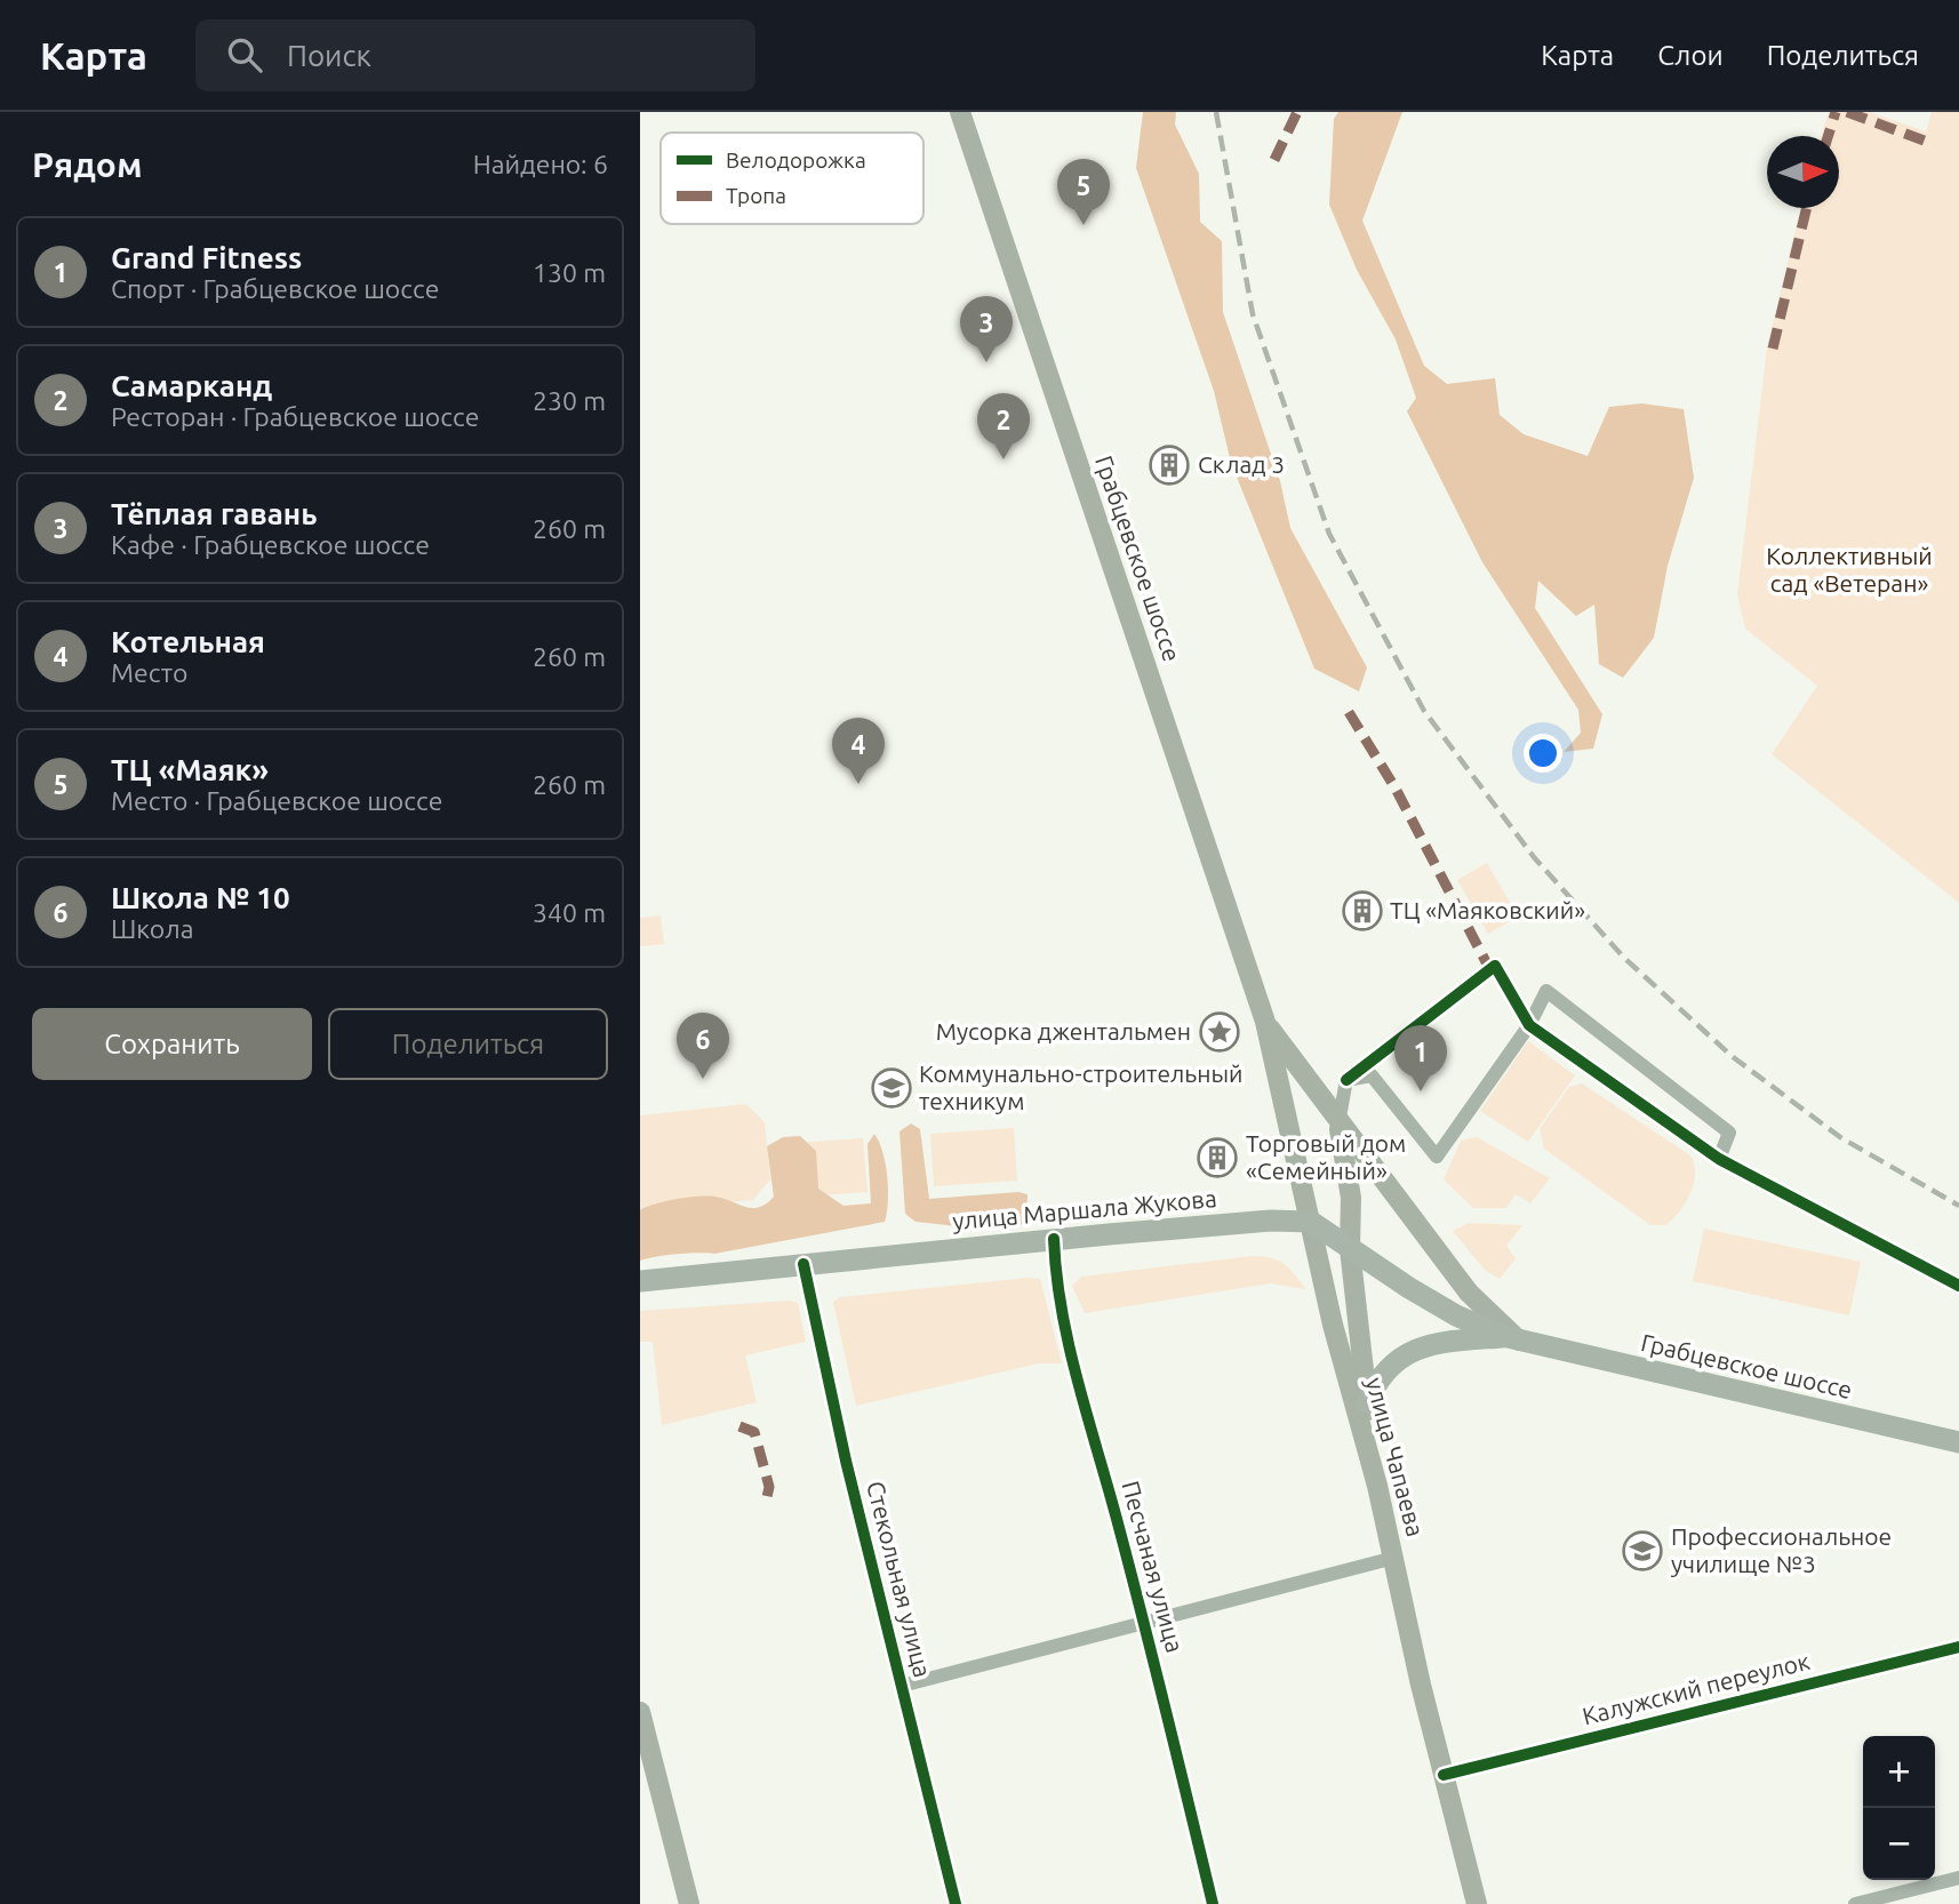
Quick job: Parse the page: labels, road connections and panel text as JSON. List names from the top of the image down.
{
  "streets": {
    "main road": ["Грабцевское шоссе", "улица Маршала Жукова", "улица Чапаева"],
    "street": ["Песчаная улица", "Стекольная улица", "Калужский переулок"]
  },
  "crossings": [
    ["Грабцевское шоссе", "улица Чапаева"],
    ["улица Маршала Жукова", "улица Чапаева"],
    ["улица Маршала Жукова", "Песчаная улица"],
    ["улица Маршала Жукова", "Стекольная улица"],
    ["улица Чапаева", "Калужский переулок"]
  ],
  "parks": ["Коллективный сад «Ветеран»"],
  "places": {
    "building": ["Склад 3", "ТЦ «Маяковский»", "Торговый дом «Семейный»"],
    "place": ["Мусорка джентальмен"],
    "school or university": ["Коммунально-строительный техникум", "Профессиональное училище №3"]
  },
  "legend": ["Велодорожка", "Тропа"],
  "north": "right",
  "page": {
    "header": "Карта",
    "search": "Поиск",
    "nav": ["Карта", "Слои", "Поделиться"],
    "heading": ["Рядом", "Найдено: 6"],
    "pins": [
      "5",
      "3",
      "2",
      "4",
      "6",
      "1"
    ],
    "list": [
      {
        "mark": "1",
        "name": "Grand Fitness",
        "note": "Спорт · Грабцевское шоссе",
        "value": "130 m"
      },
      {
        "mark": "2",
        "name": "Самарканд",
        "note": "Ресторан · Грабцевское шоссе",
        "value": "230 m"
      },
      {
        "mark": "3",
        "name": "Тёплая гавань",
        "note": "Кафе · Грабцевское шоссе",
        "value": "260 m"
      },
      {
        "mark": "4",
        "name": "Котельная",
        "note": "Место",
        "value": "260 m"
      },
      {
        "mark": "5",
        "name": "ТЦ «Маяк»",
        "note": "Место · Грабцевское шоссе",
        "value": "260 m"
      },
      {
        "mark": "6",
        "name": "Школа № 10",
        "note": "Школа",
        "value": "340 m"
      }
    ],
    "buttons": ["Сохранить", "Поделиться"],
    "map_buttons": ["+", "−"]
  }
}
